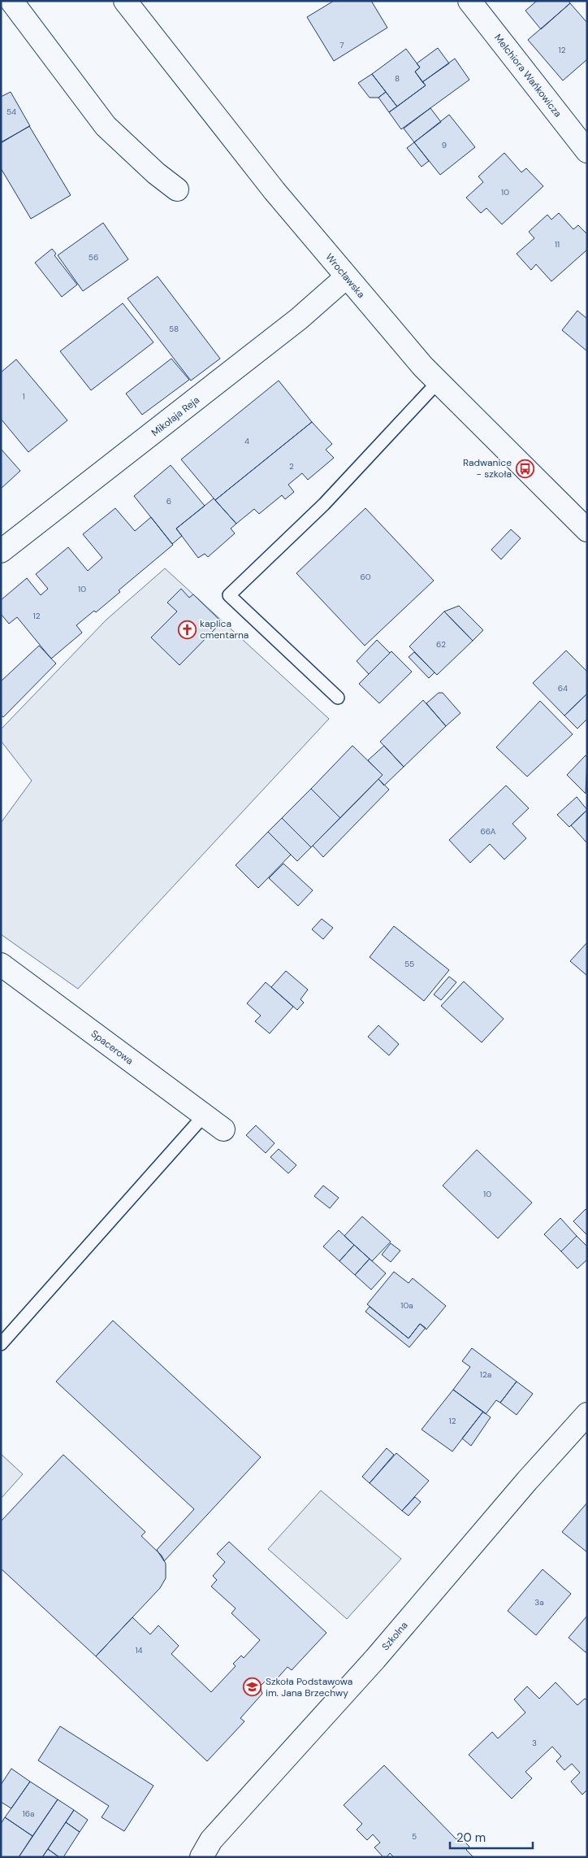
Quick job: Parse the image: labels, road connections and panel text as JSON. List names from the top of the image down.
{
  "streets": {
    "street": [
      "Melchiora Wańkowicza",
      "Wrocławska",
      "Mikołaja Reja",
      "Spacerowa",
      "Szkolna"
    ]
  },
  "crossings": [
    ["Wrocławska", "Mikołaja Reja"]
  ],
  "places": {
    "bus stop": ["Radwanice - szkoła"],
    "church": ["kaplica cmentarna"],
    "school or university": ["Szkoła Podstawowa im. Jana Brzechwy"]
  },
  "house_numbers": [
    "7",
    "12",
    "8",
    "54",
    "9",
    "10",
    "11",
    "56",
    "58",
    "1",
    "4",
    "2",
    "6",
    "60",
    "10",
    "12",
    "62",
    "64",
    "66A",
    "55",
    "10",
    "10a",
    "12a",
    "12",
    "3a",
    "14",
    "3",
    "16a",
    "5"
  ],
  "scale_bar": "20 m"
}
